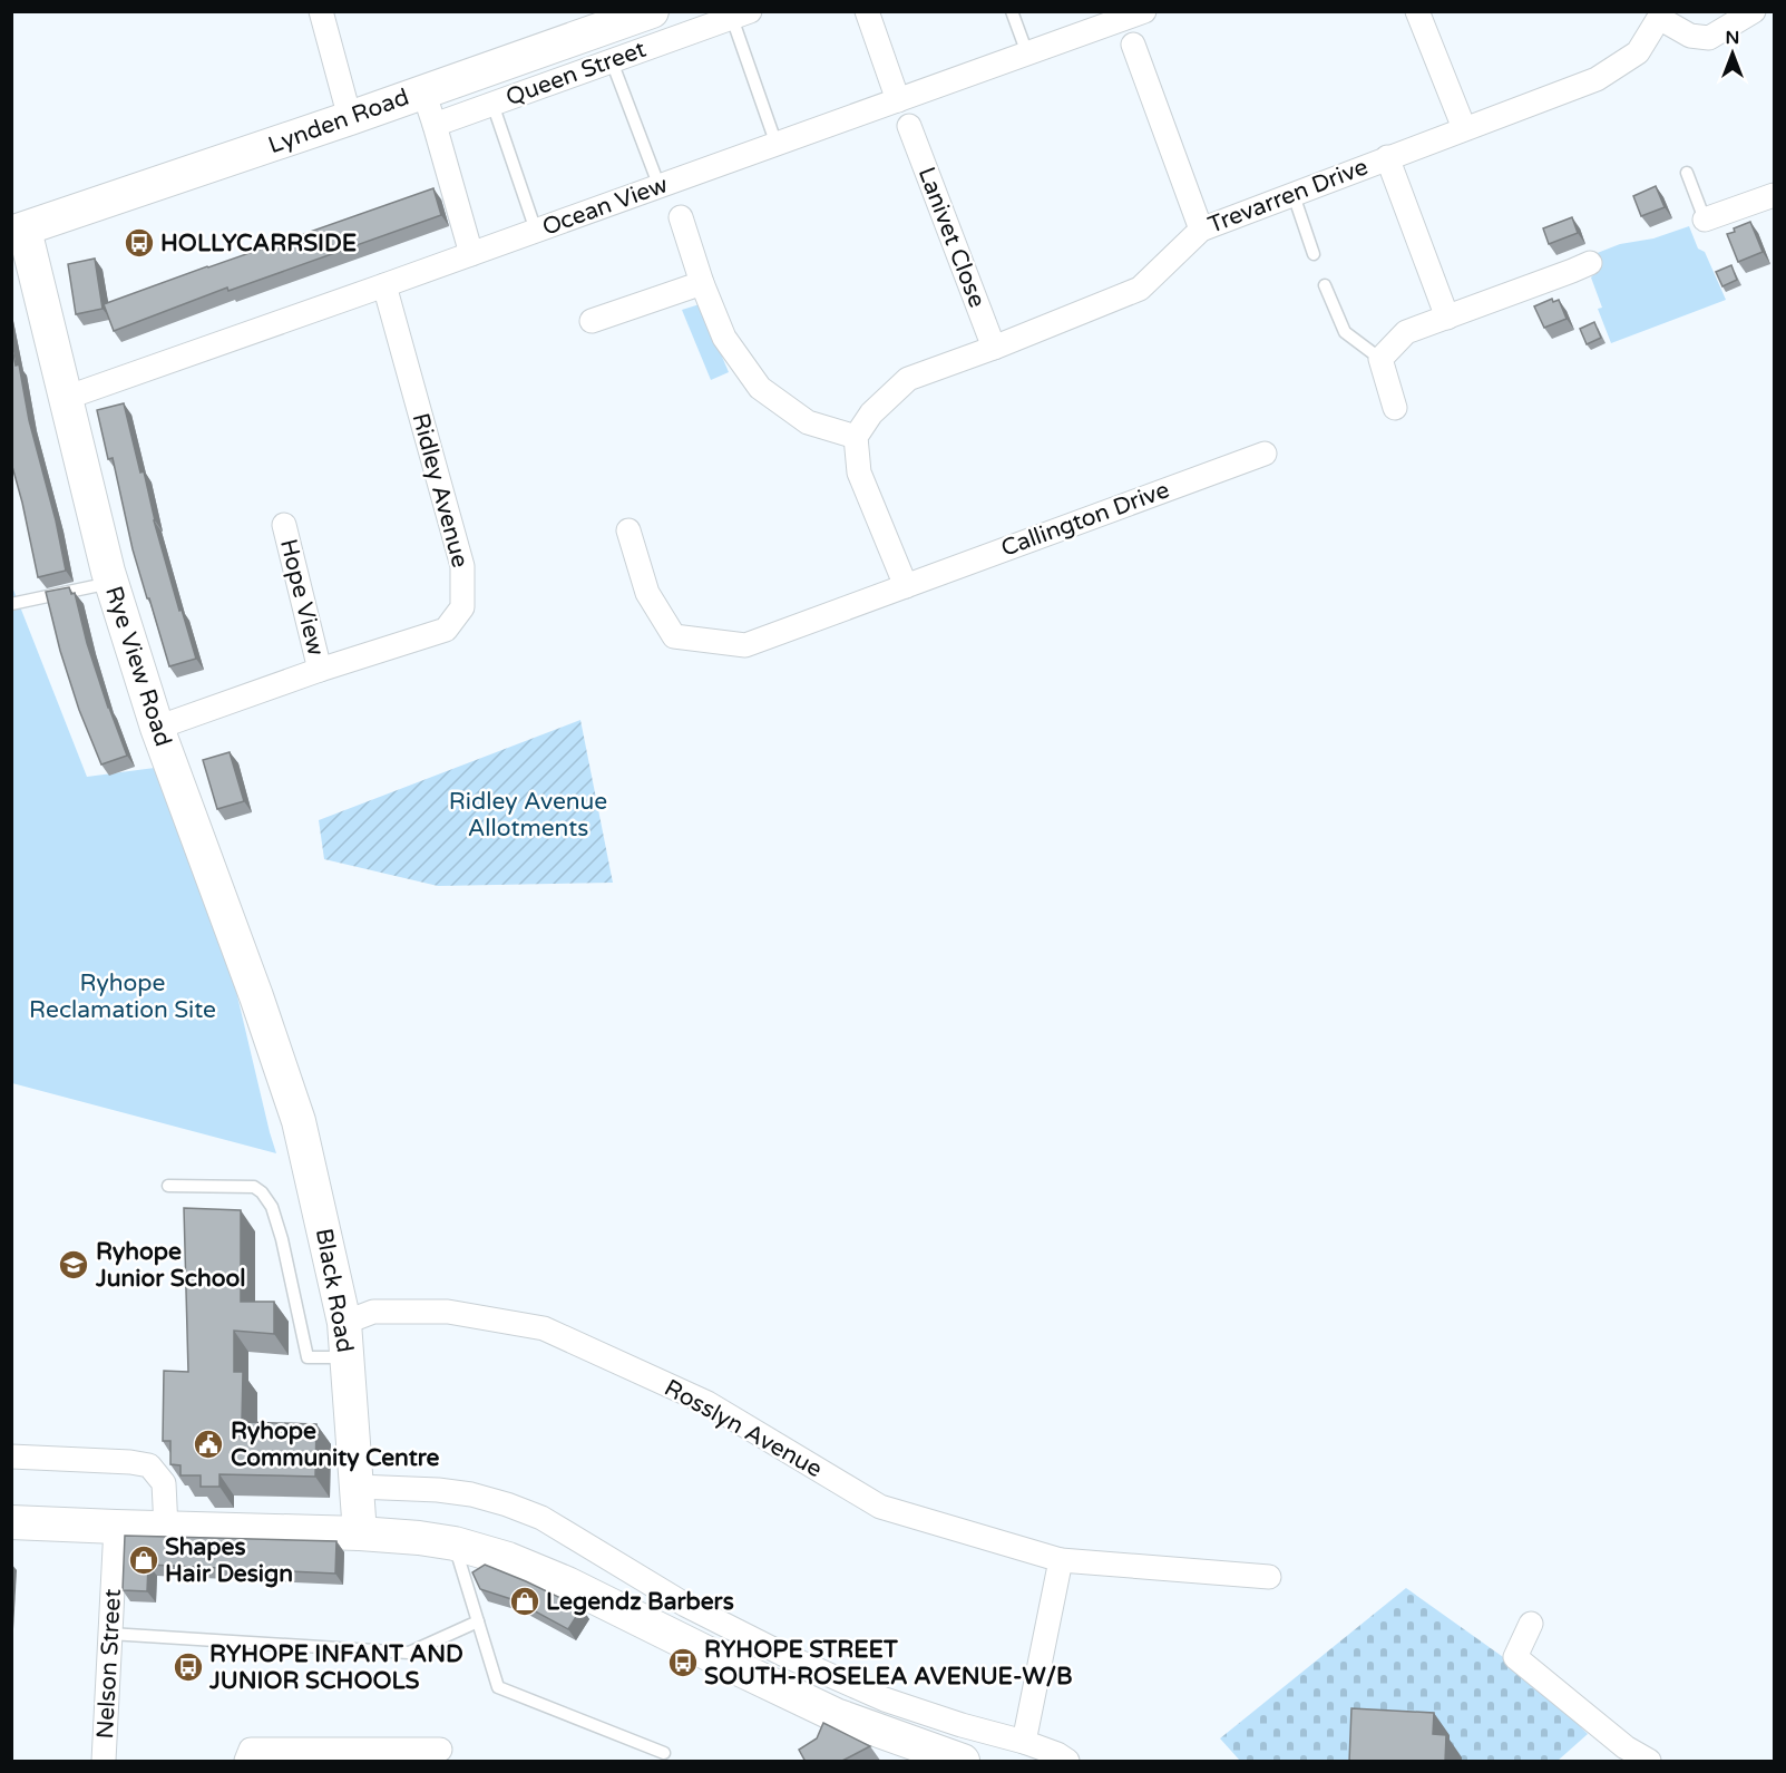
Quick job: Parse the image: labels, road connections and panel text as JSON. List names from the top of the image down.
{
  "streets": {
    "street": [
      "Queen Street",
      "Lynden Road",
      "Trevarren Drive",
      "Ocean View",
      "Lanivet Close",
      "Ridley Avenue",
      "Callington Drive",
      "Hope View",
      "Rye View Road",
      "Black Road",
      "Rosslyn Avenue",
      "Nelson Street"
    ]
  },
  "crossings": [
    ["Lynden Road", "Rye View Road"],
    ["Trevarren Drive", "Lanivet Close"],
    ["Ocean View", "Ridley Avenue"],
    ["Ocean View", "Rye View Road"],
    ["Ridley Avenue", "Hope View"],
    ["Ridley Avenue", "Rye View Road"],
    ["Rye View Road", "Black Road"],
    ["Black Road", "Rosslyn Avenue"]
  ],
  "parks": ["Ridley Avenue Allotments", "Ryhope Reclamation Site"],
  "places": {
    "bus stop": ["HOLLYCARRSIDE", "RYHOPE STREET SOUTH-ROSELEA AVENUE-W/B", "RYHOPE INFANT AND JUNIOR SCHOOLS"],
    "school or university": ["Ryhope Junior School"],
    "public building": ["Ryhope Community Centre"],
    "shop": ["Shapes Hair Design", "Legendz Barbers"]
  },
  "north": "top"
}
